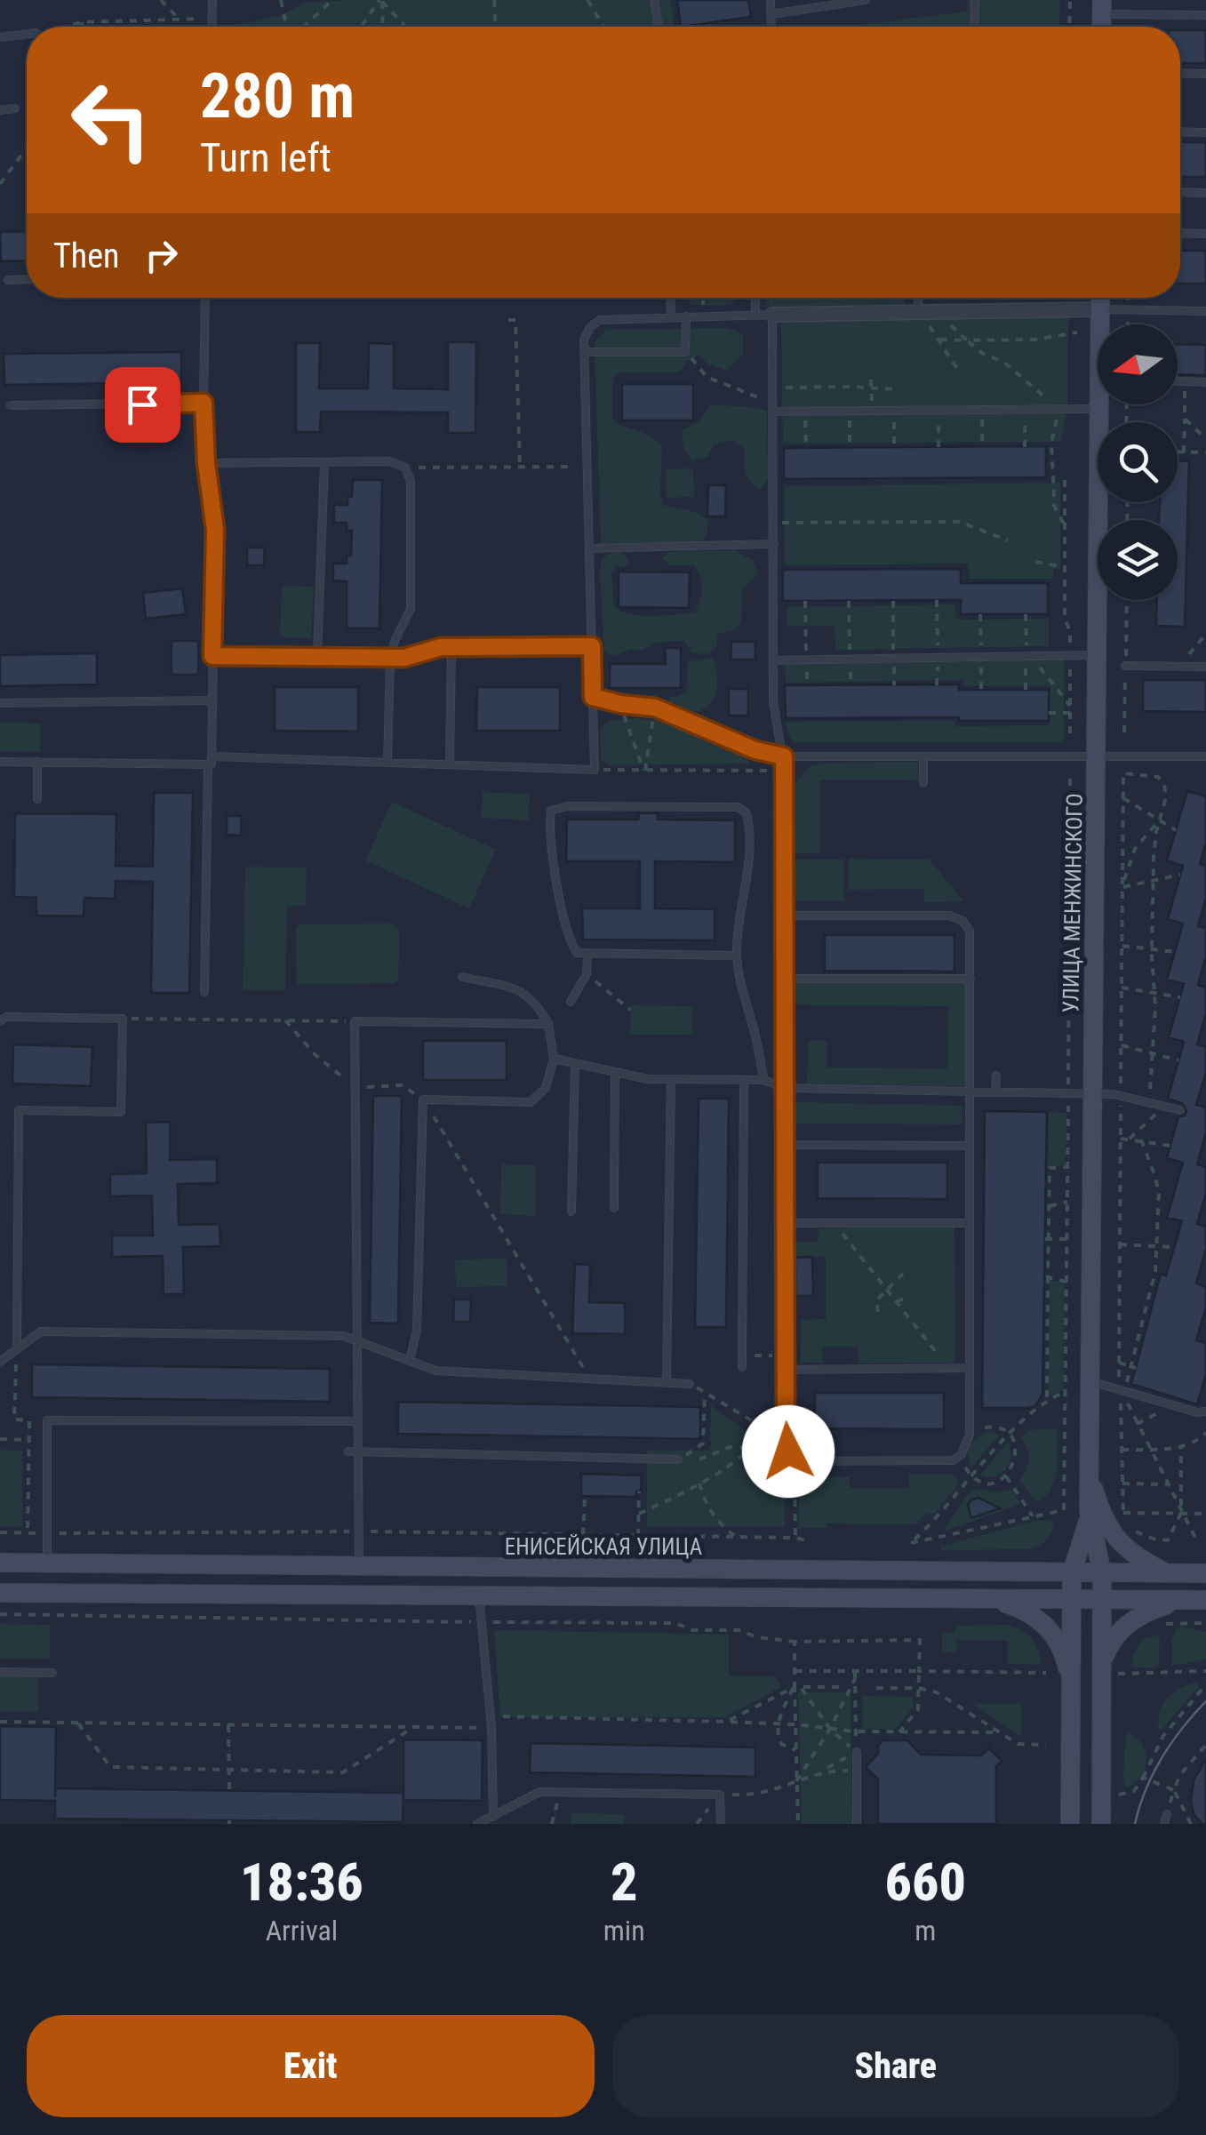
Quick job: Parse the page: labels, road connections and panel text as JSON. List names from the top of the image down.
{
  "streets": {
    "main road": ["УЛИЦА МЕНЖИНСКОГО", "ЕНИСЕЙСКАЯ УЛИЦА"]
  },
  "crossings": [
    ["УЛИЦА МЕНЖИНСКОГО", "ЕНИСЕЙСКАЯ УЛИЦА"]
  ],
  "north": "left",
  "page": {
    "turn": ["280 m", "Turn left"],
    "then": "Then",
    "eta": [
      "18:36",
      "Arrival",
      "2",
      "min",
      "660",
      "m"
    ],
    "buttons": ["Exit", "Share"]
  }
}
